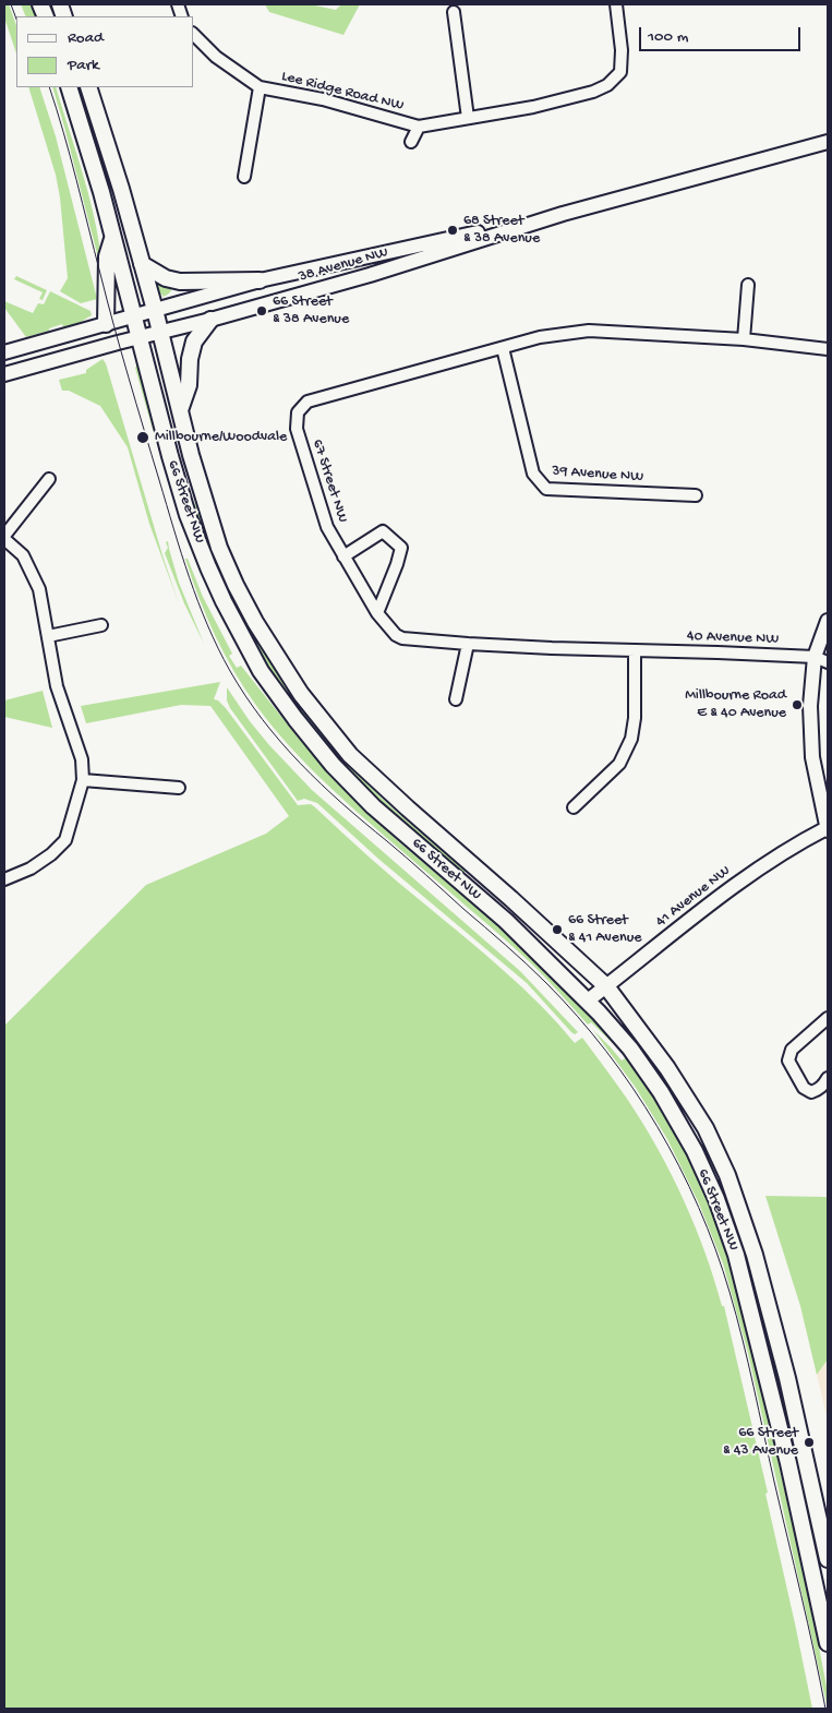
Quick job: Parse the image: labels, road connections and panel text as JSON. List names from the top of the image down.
{
  "streets": {
    "main road": ["66 Street NW"],
    "street": [
      "Lee Ridge Road NW",
      "38 Avenue NW",
      "39 Avenue NW",
      "67 Street NW",
      "40 Avenue NW",
      "41 Avenue NW"
    ]
  },
  "crossings": [
    ["38 Avenue NW", "66 Street NW"],
    ["39 Avenue NW", "67 Street NW"],
    ["67 Street NW", "40 Avenue NW"],
    ["66 Street NW", "41 Avenue NW"]
  ],
  "places": [
    "68 Street & 38 Avenue",
    "66 Street & 38 Avenue",
    "Millbourne/Woodvale",
    "Millbourne Road E & 40 Avenue",
    "66 Street & 41 Avenue",
    "66 Street & 43 Avenue"
  ],
  "legend": ["Road", "Park"],
  "scale_bar": "100 m"
}
